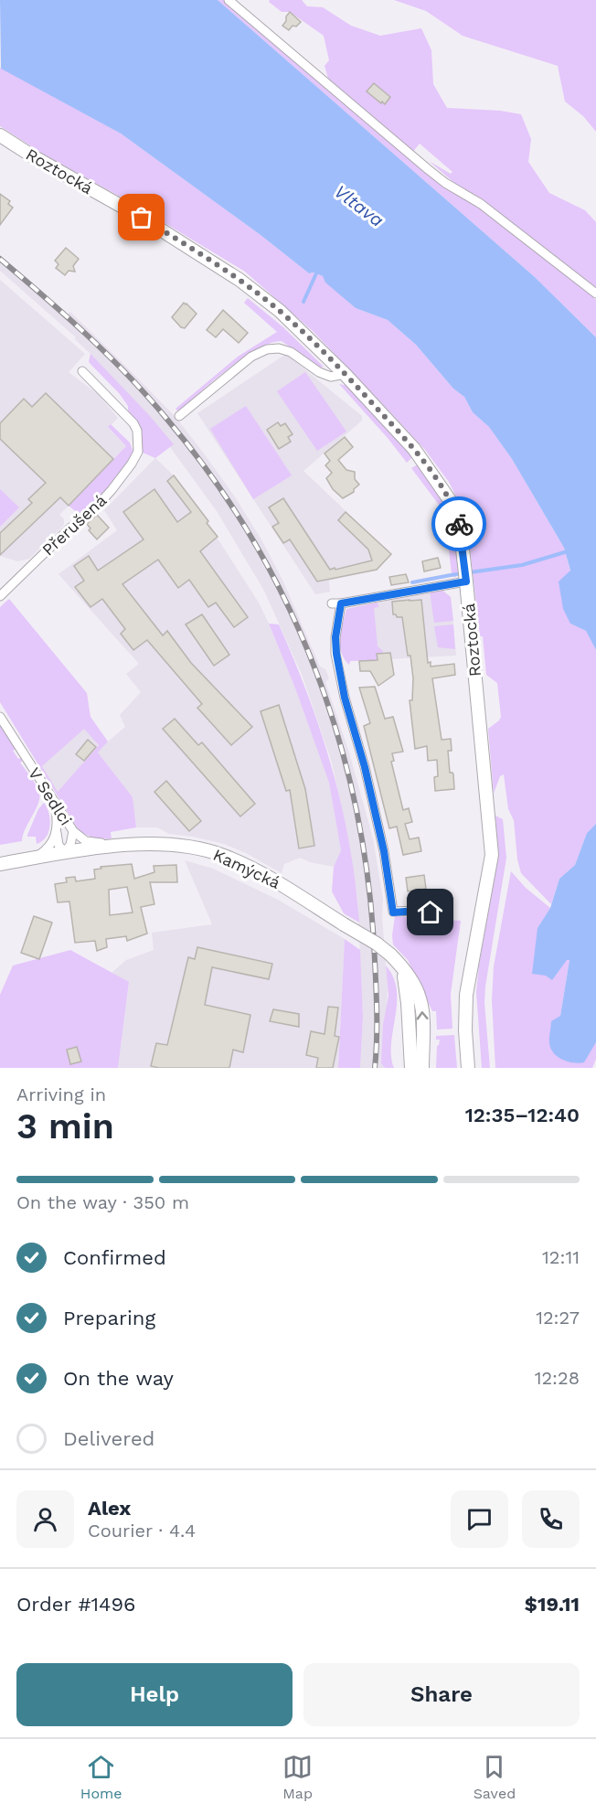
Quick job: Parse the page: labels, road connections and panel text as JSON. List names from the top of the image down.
{
  "streets": {
    "main road": ["Roztocká", "Kamýcká"],
    "street": ["Přerušená", "V Sedlci"]
  },
  "crossings": [
    ["V Sedlci", "Kamýcká"]
  ],
  "water": ["Vltava"],
  "page": {
    "heading": ["3 min", "Arriving in", "12:35–12:40"],
    "panel": [
      "Alex",
      "Courier · 4.4",
      "Order #1496",
      "$19.11"
    ],
    "bar": "On the way · 350 m",
    "list": [
      ["Confirmed", "12:11"],
      ["Preparing", "12:27"],
      ["On the way", "12:28"],
      "Delivered"
    ],
    "buttons": ["Help", "Share"],
    "tabs": ["Home", "Map", "Saved"]
  }
}
